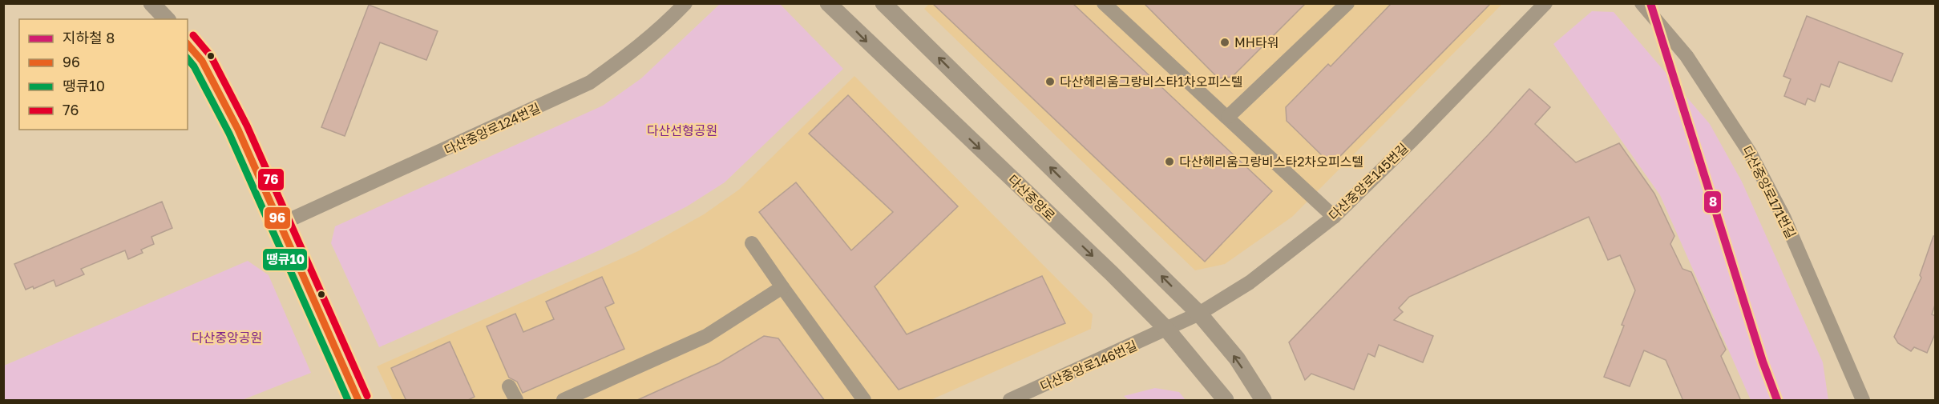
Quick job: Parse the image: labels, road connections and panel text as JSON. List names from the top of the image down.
{
  "streets": {
    "street": [
      "다산중앙로124번길",
      "다산중앙로145번길",
      "다산중앙로171번길",
      "다산중앙로",
      "다산중앙로146번길"
    ]
  },
  "crossings": [
    ["다산중앙로145번길", "다산중앙로"],
    ["다산중앙로145번길", "다산중앙로146번길"],
    ["다산중앙로", "다산중앙로146번길"]
  ],
  "parks": ["다산선형공원", "다산중앙공원"],
  "places": ["MH타워", "다산헤리움그랑비스타1차오피스텔", "다산헤리움그랑비스타2차오피스텔"],
  "lines": [
    "metro line 8",
    "transit line 76",
    "transit line 96",
    "transit line 땡큐10"
  ],
  "legend": [
    "지하철 8",
    "96",
    "땡큐10",
    "76"
  ]
}
